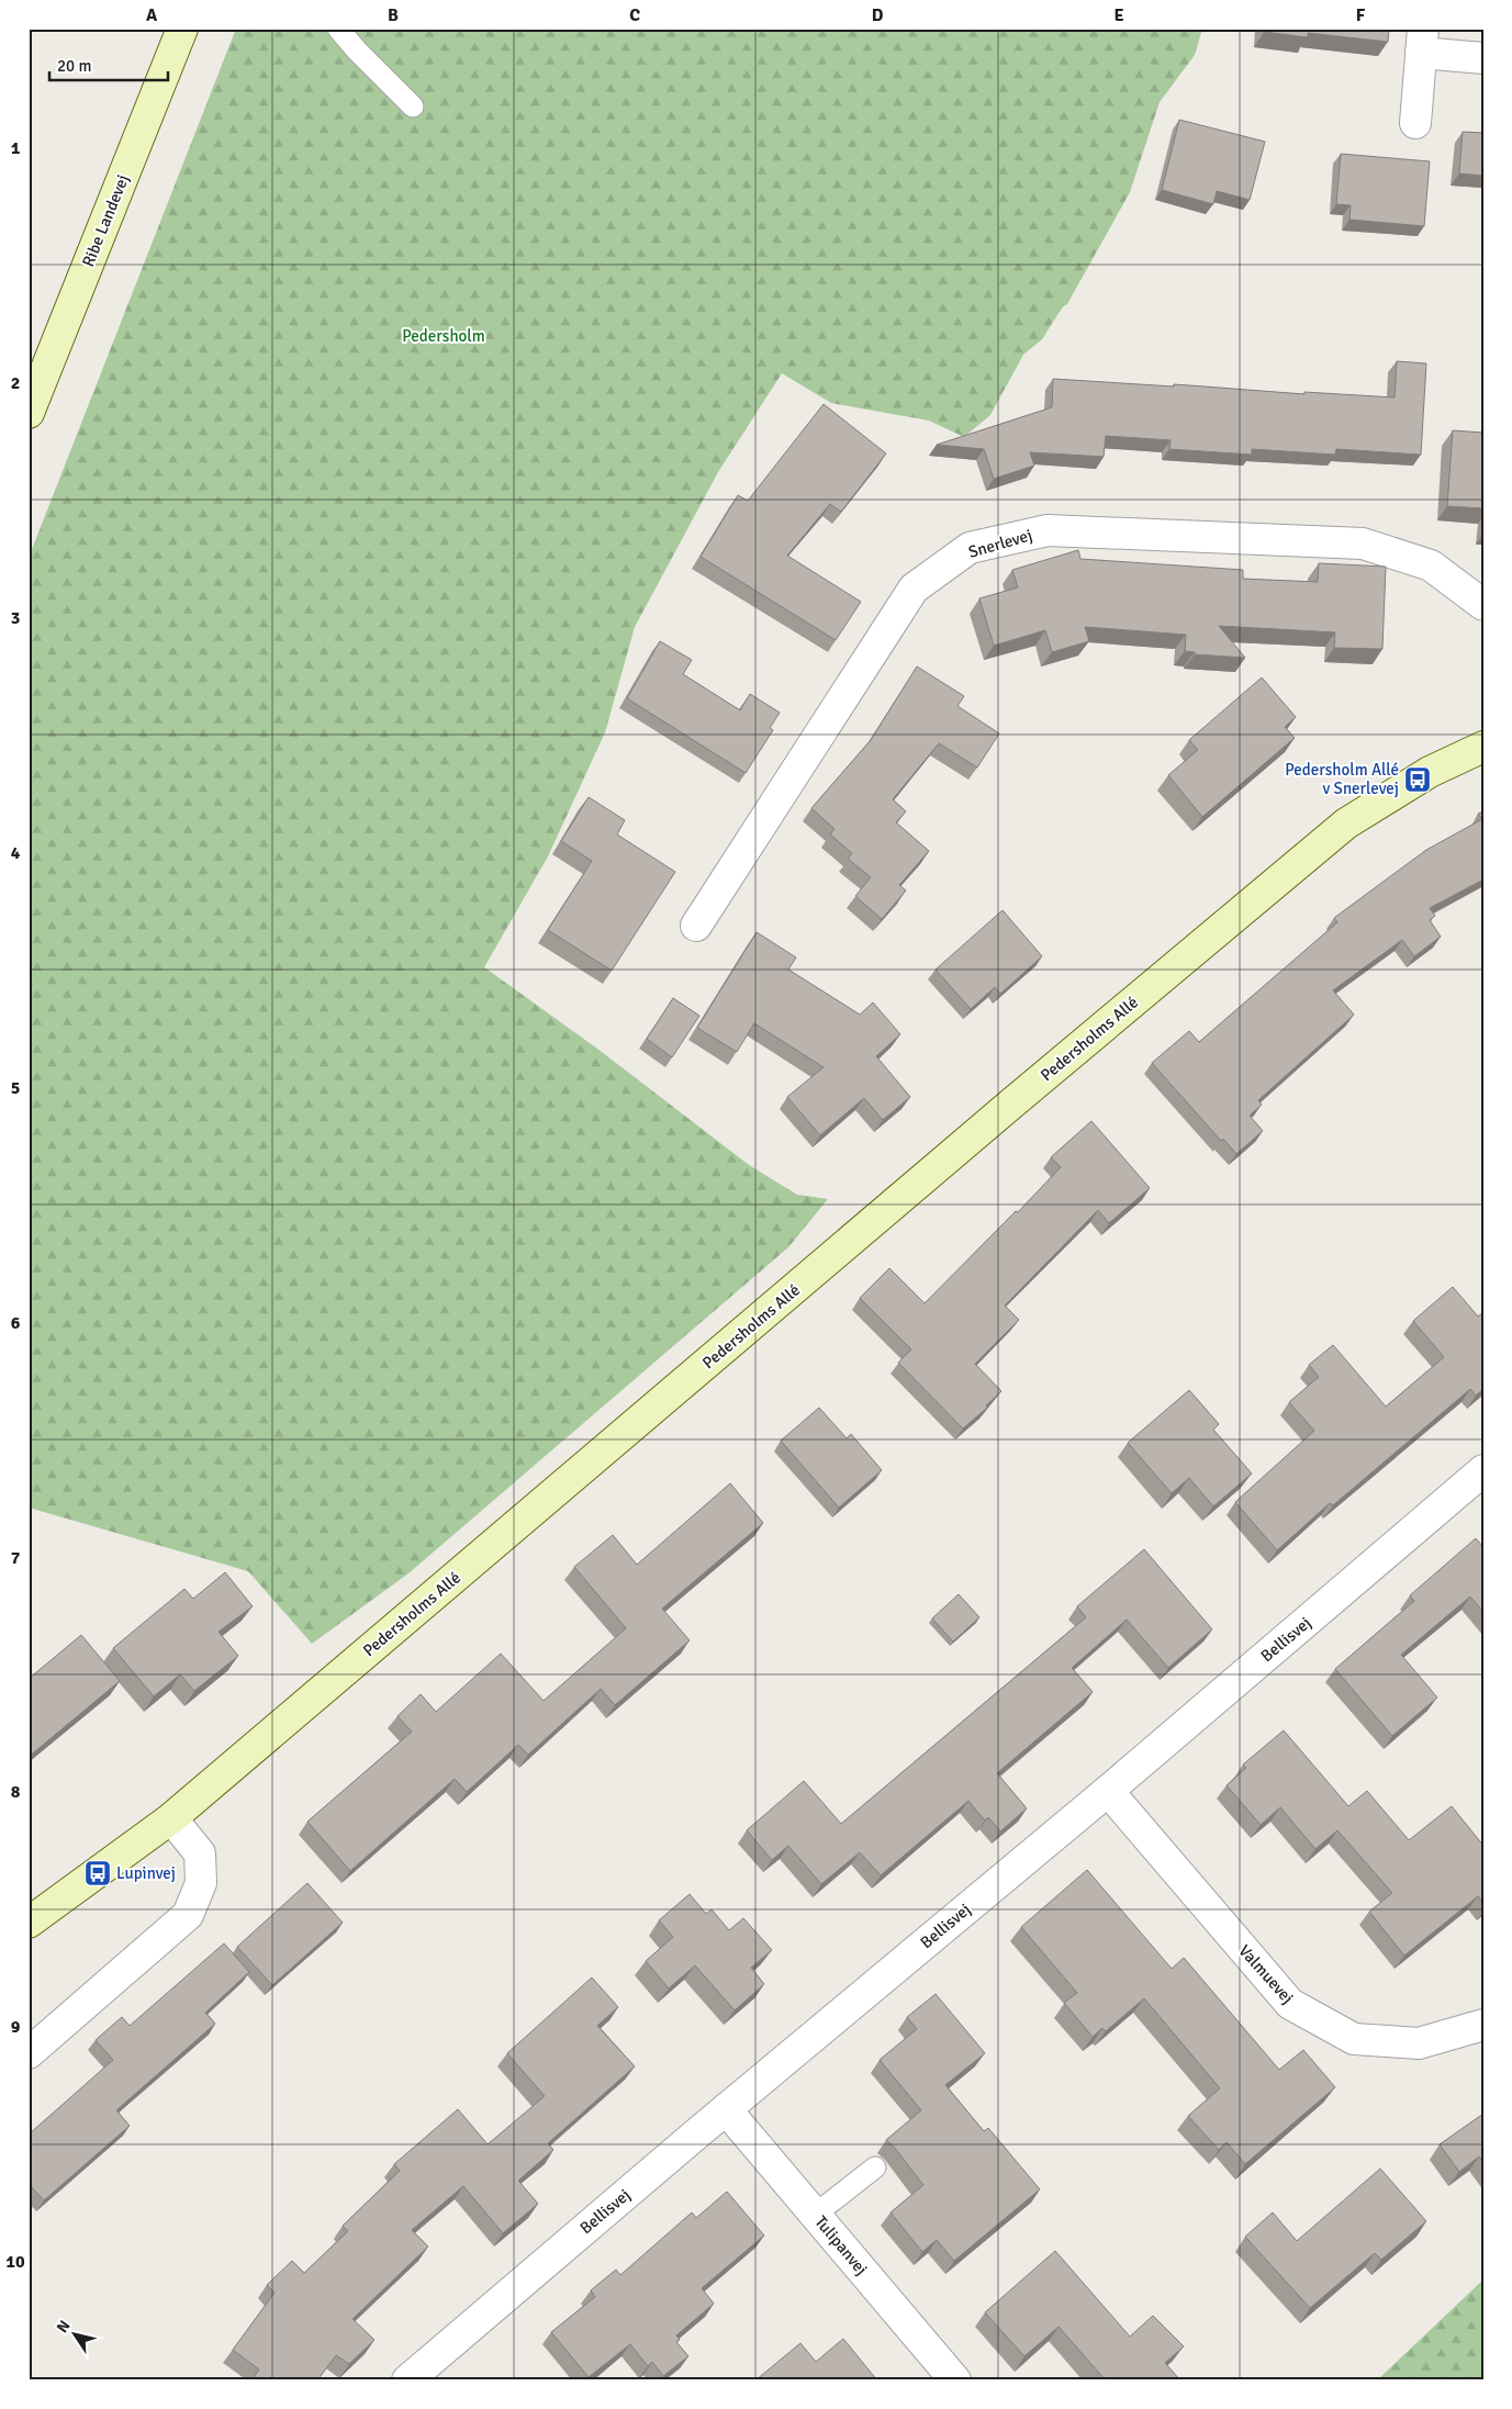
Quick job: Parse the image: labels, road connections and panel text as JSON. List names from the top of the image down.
{
  "streets": {
    "street": [
      "Ribe Landevej",
      "Snerlevej",
      "Pedersholms Allé",
      "Bellisvej",
      "Valmuevej",
      "Tulipanvej"
    ]
  },
  "crossings": [
    ["Bellisvej", "Valmuevej"],
    ["Bellisvej", "Tulipanvej"]
  ],
  "parks": ["Pedersholm"],
  "places": {
    "bus stop": ["Pedersholm Allé v Snerlevej", "Lupinvej"]
  },
  "scale_bar": "20 m",
  "north": "top left",
  "grid": {
    "columns": [
      "A",
      "B",
      "C",
      "D",
      "E",
      "F"
    ],
    "rows": [
      "1",
      "2",
      "3",
      "4",
      "5",
      "6",
      "7",
      "8",
      "9",
      "10"
    ]
  }
}
